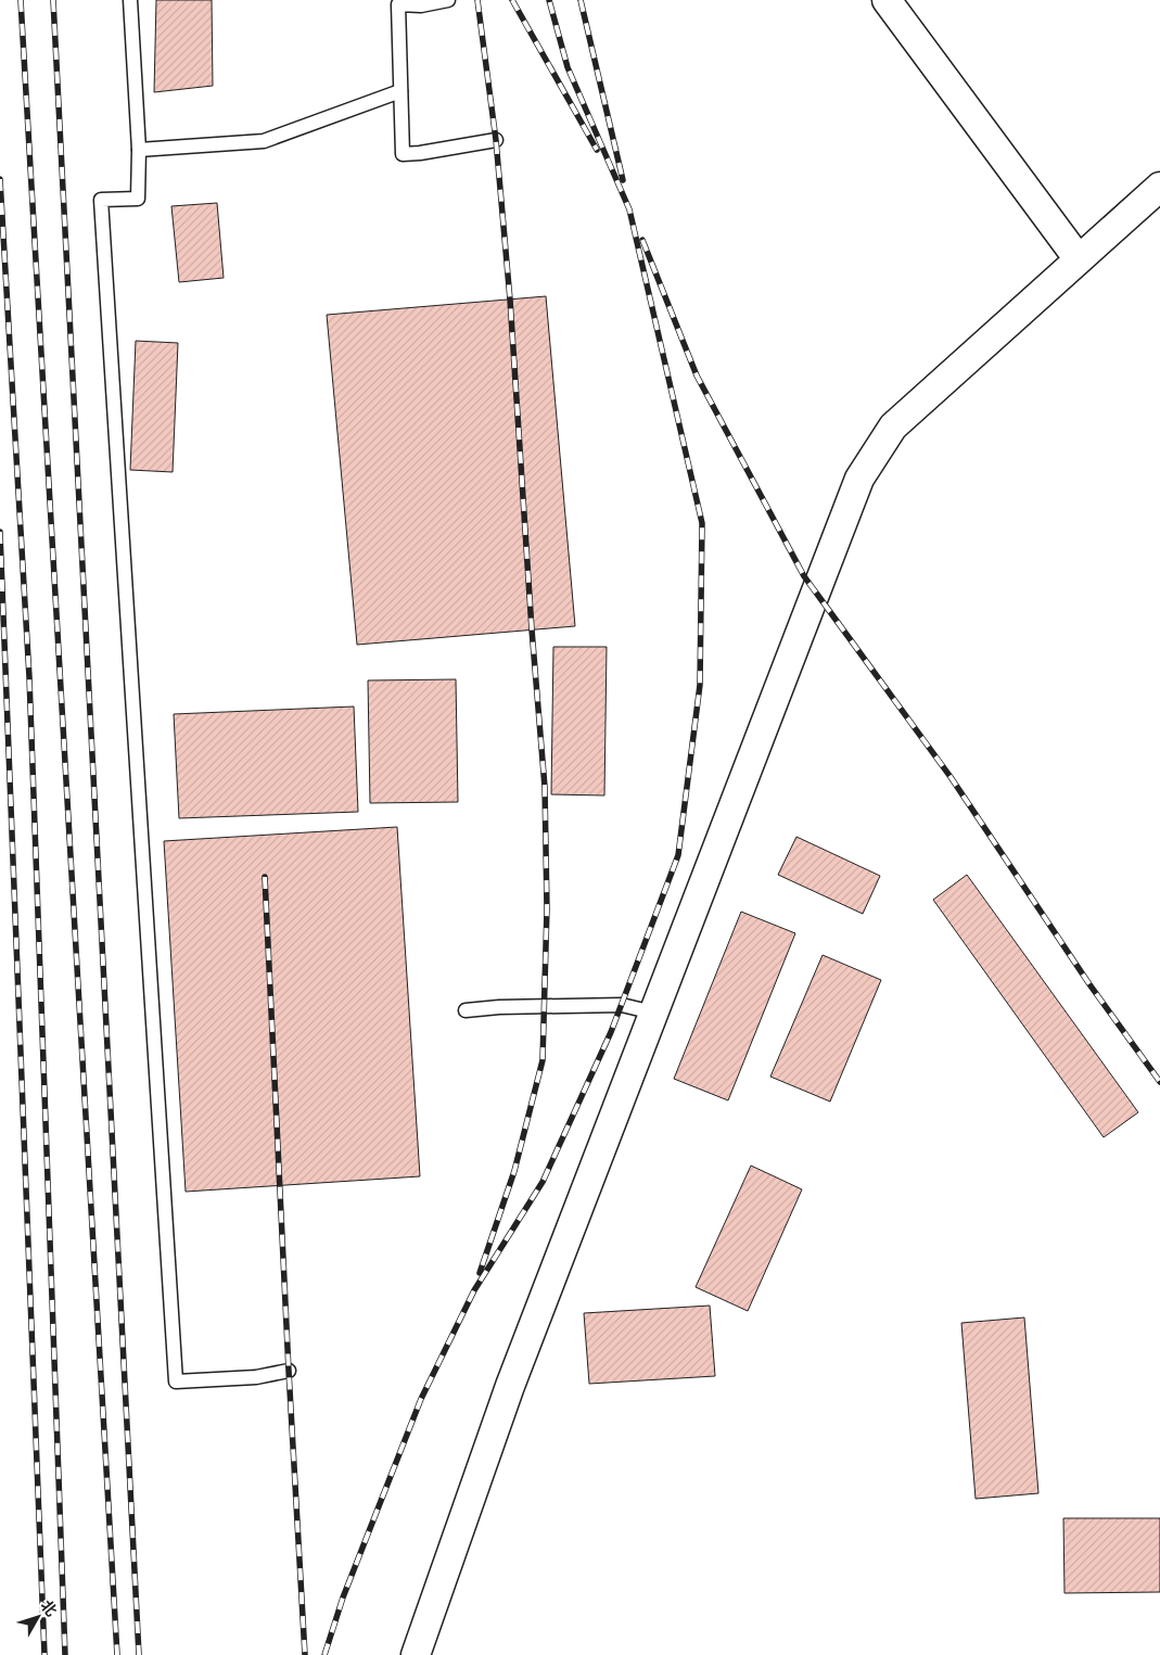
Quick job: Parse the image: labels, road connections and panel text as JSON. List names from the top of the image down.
{
  "north": "top right"
}
